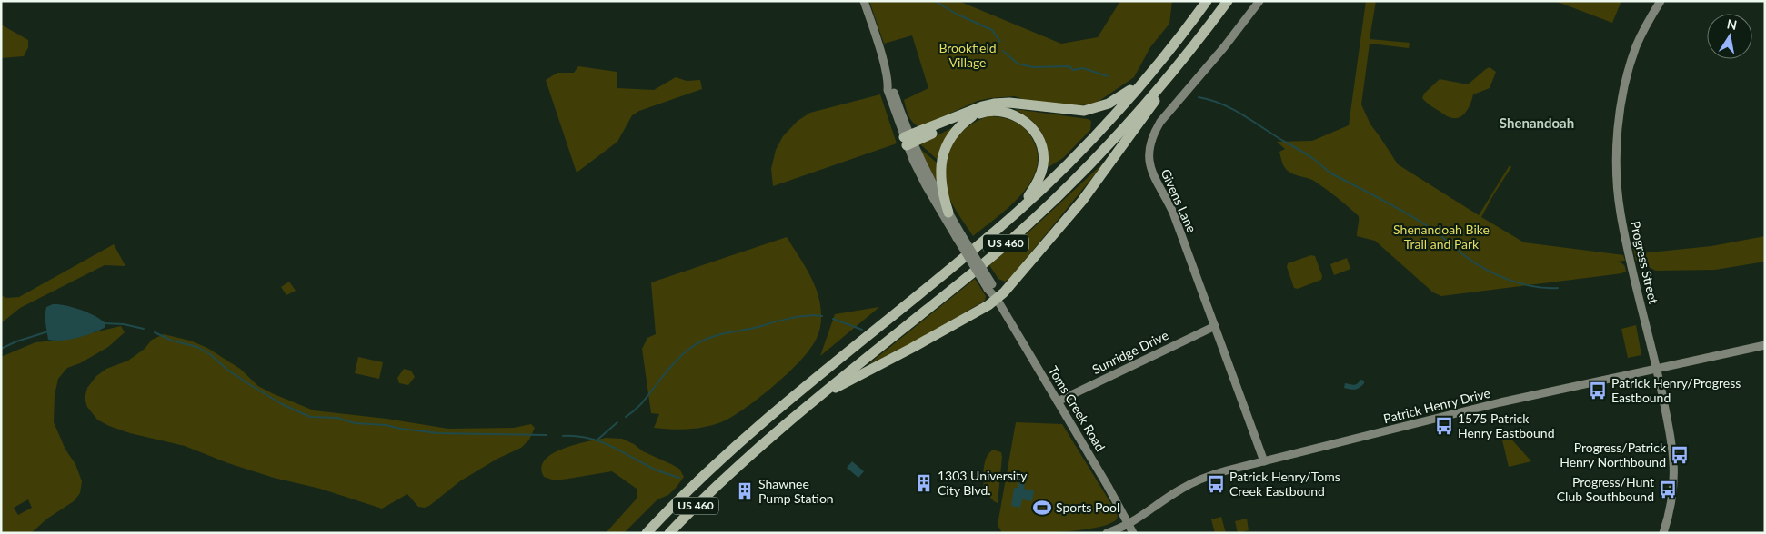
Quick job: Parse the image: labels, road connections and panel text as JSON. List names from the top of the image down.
{
  "streets": {
    "highway": ["US 460"],
    "street": [
      "Givens Lane",
      "Progress Street",
      "Sunridge Drive",
      "Patrick Henry Drive",
      "Toms Creek Road"
    ]
  },
  "crossings": [
    ["Givens Lane", "Sunridge Drive"],
    ["Givens Lane", "Patrick Henry Drive"],
    ["Progress Street", "Patrick Henry Drive"],
    ["Sunridge Drive", "Toms Creek Road"],
    ["Patrick Henry Drive", "Toms Creek Road"]
  ],
  "districts": ["Shenandoah"],
  "parks": ["Brookfield Village", "Shenandoah Bike Trail and Park"],
  "places": {
    "bus stop": [
      "Patrick Henry/Progress Eastbound",
      "1575 Patrick Henry Eastbound",
      "Progress/Patrick Henry Northbound",
      "Patrick Henry/Toms Creek Eastbound",
      "Progress/Hunt Club Southbound"
    ],
    "building": ["1303 University City Blvd.", "Shawnee Pump Station"],
    "sports": ["Sports Pool"]
  },
  "north": "top"
}
